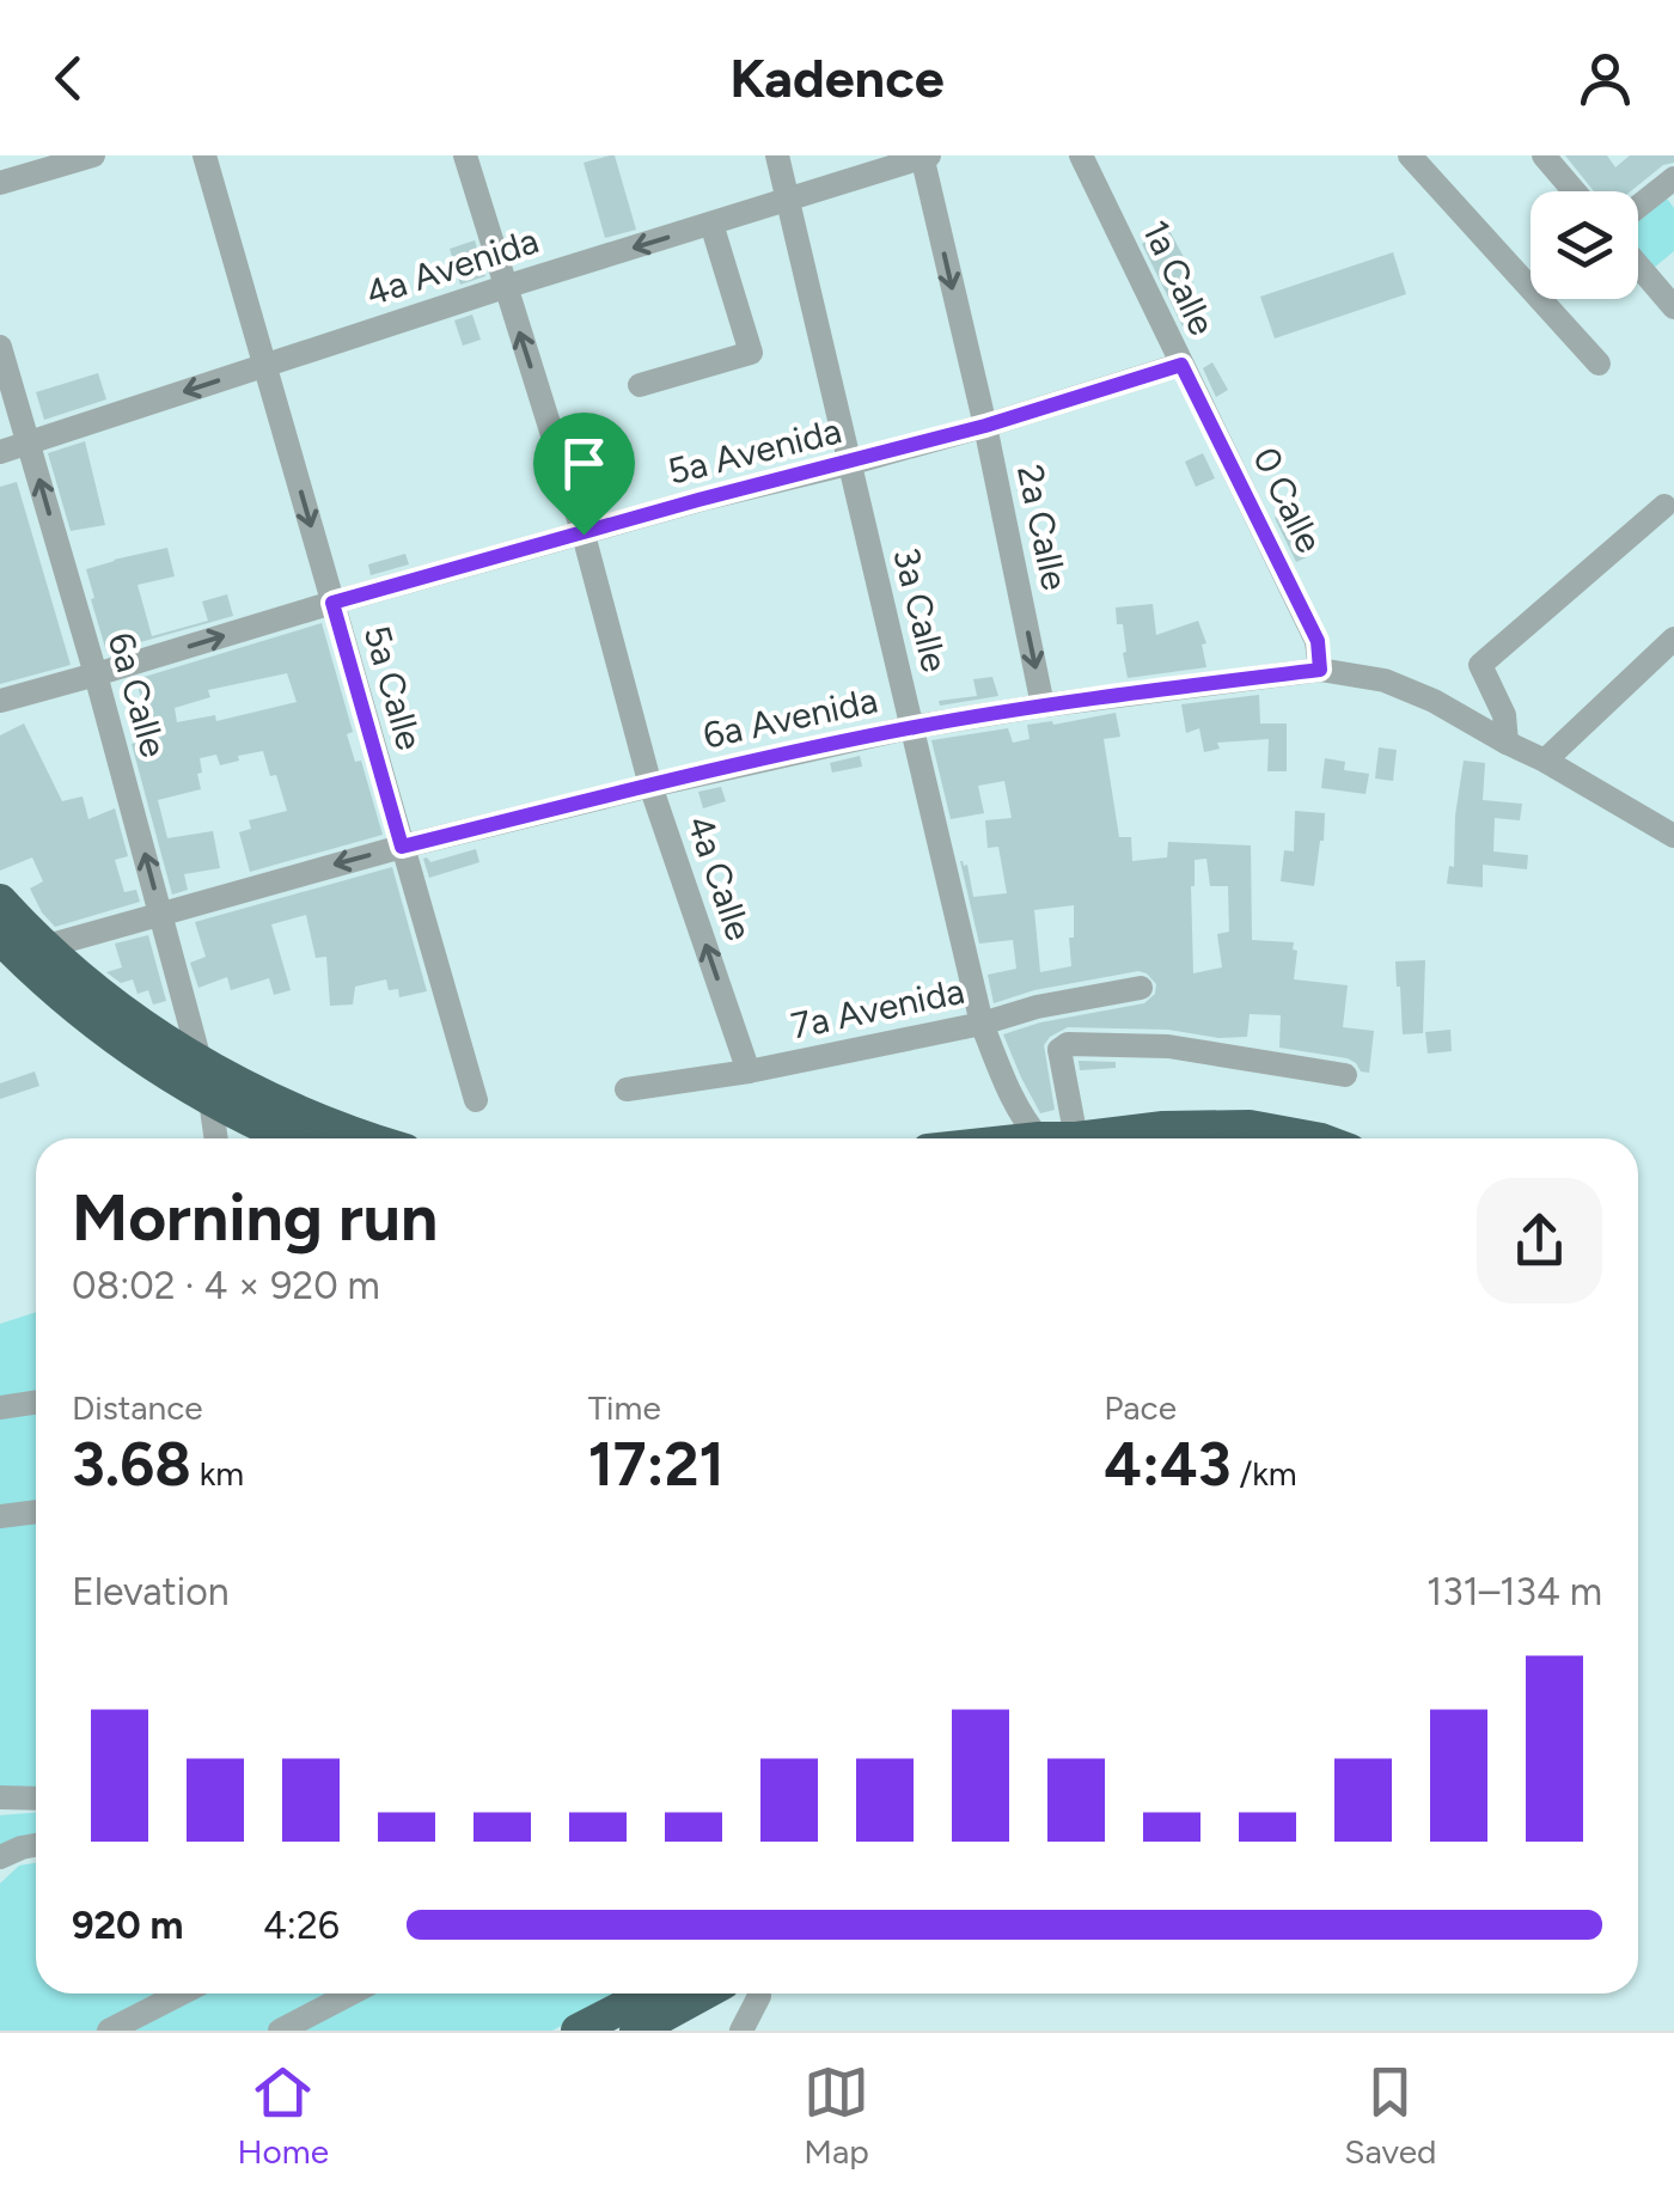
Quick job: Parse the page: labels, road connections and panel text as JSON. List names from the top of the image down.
{
  "streets": {
    "street": [
      "4a Avenida",
      "1a Calle",
      "5a Avenida",
      "0 Calle",
      "2a Calle",
      "3a Calle",
      "5a Calle",
      "6a Calle",
      "6a Avenida",
      "4a Calle",
      "7a Avenida"
    ]
  },
  "crossings": [
    ["4a Avenida", "2a Calle"],
    ["4a Avenida", "3a Calle"],
    ["4a Avenida", "5a Calle"],
    ["4a Avenida", "6a Calle"],
    ["4a Avenida", "4a Calle"],
    ["1a Calle", "5a Avenida"],
    ["1a Calle", "0 Calle"],
    ["5a Avenida", "0 Calle"],
    ["5a Avenida", "2a Calle"],
    ["5a Avenida", "3a Calle"],
    ["5a Avenida", "5a Calle"],
    ["5a Avenida", "6a Calle"],
    ["5a Avenida", "4a Calle"],
    ["0 Calle", "6a Avenida"],
    ["2a Calle", "6a Avenida"],
    ["3a Calle", "6a Avenida"],
    ["3a Calle", "7a Avenida"],
    ["5a Calle", "6a Avenida"],
    ["6a Calle", "6a Avenida"],
    ["6a Avenida", "4a Calle"],
    ["4a Calle", "7a Avenida"]
  ],
  "one_way": [
    "4a Avenida",
    "2a Calle",
    "6a Calle",
    "4a Calle"
  ],
  "page": {
    "header": "Kadence",
    "heading": ["Morning run", "08:02 · 4 × 920 m"],
    "stats": [
      ["Distance", "3.68 km"],
      ["Time", "17:21"],
      ["Pace", "4:43 /km"]
    ],
    "chart": ["Elevation", "131–134 m"],
    "list": [
      {
        "name": "920 m",
        "note": "4:26"
      }
    ],
    "tabs": ["Home", "Map", "Saved"]
  }
}
